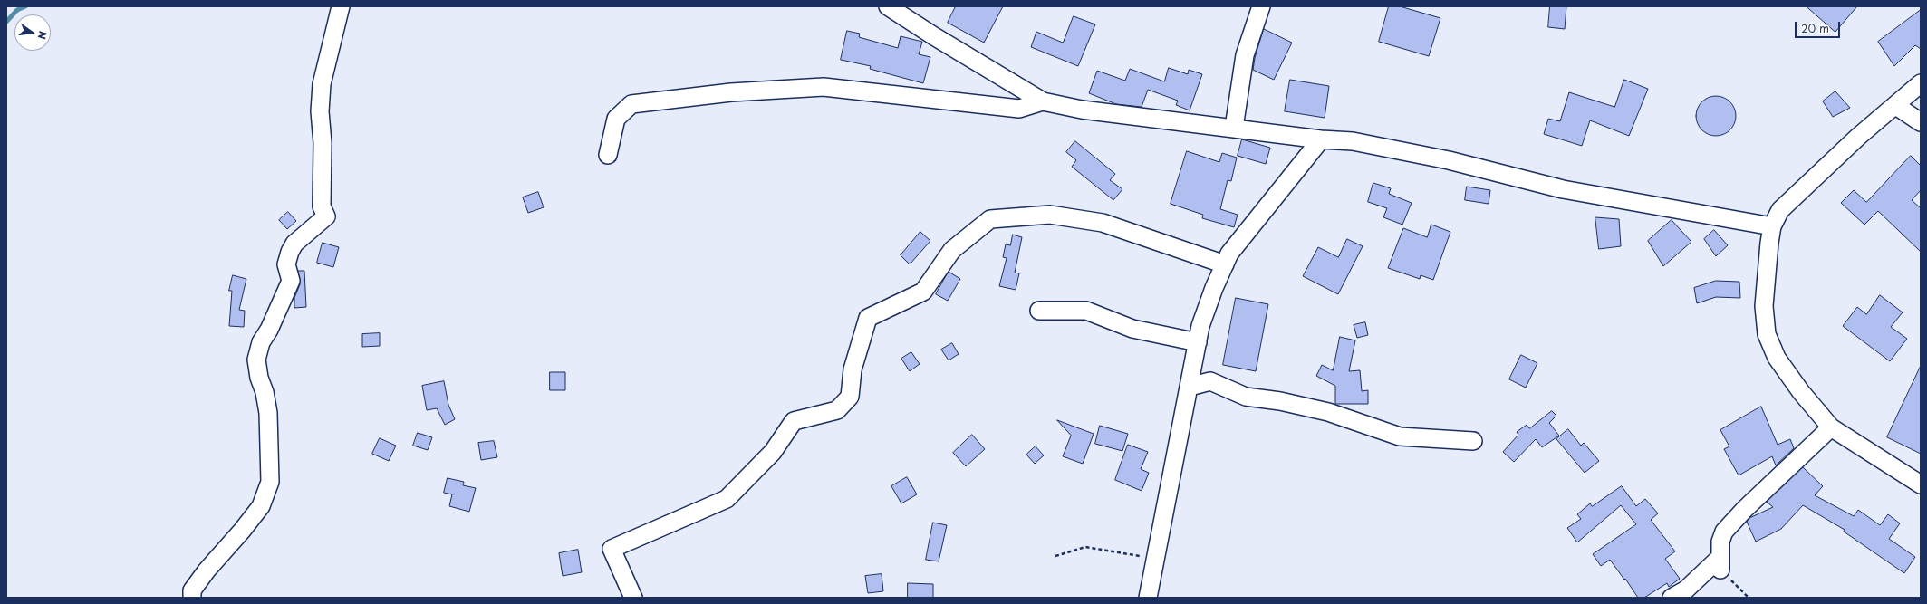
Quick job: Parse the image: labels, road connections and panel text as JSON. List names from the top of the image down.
{
  "scale_bar": "20 m",
  "north": "right"
}
